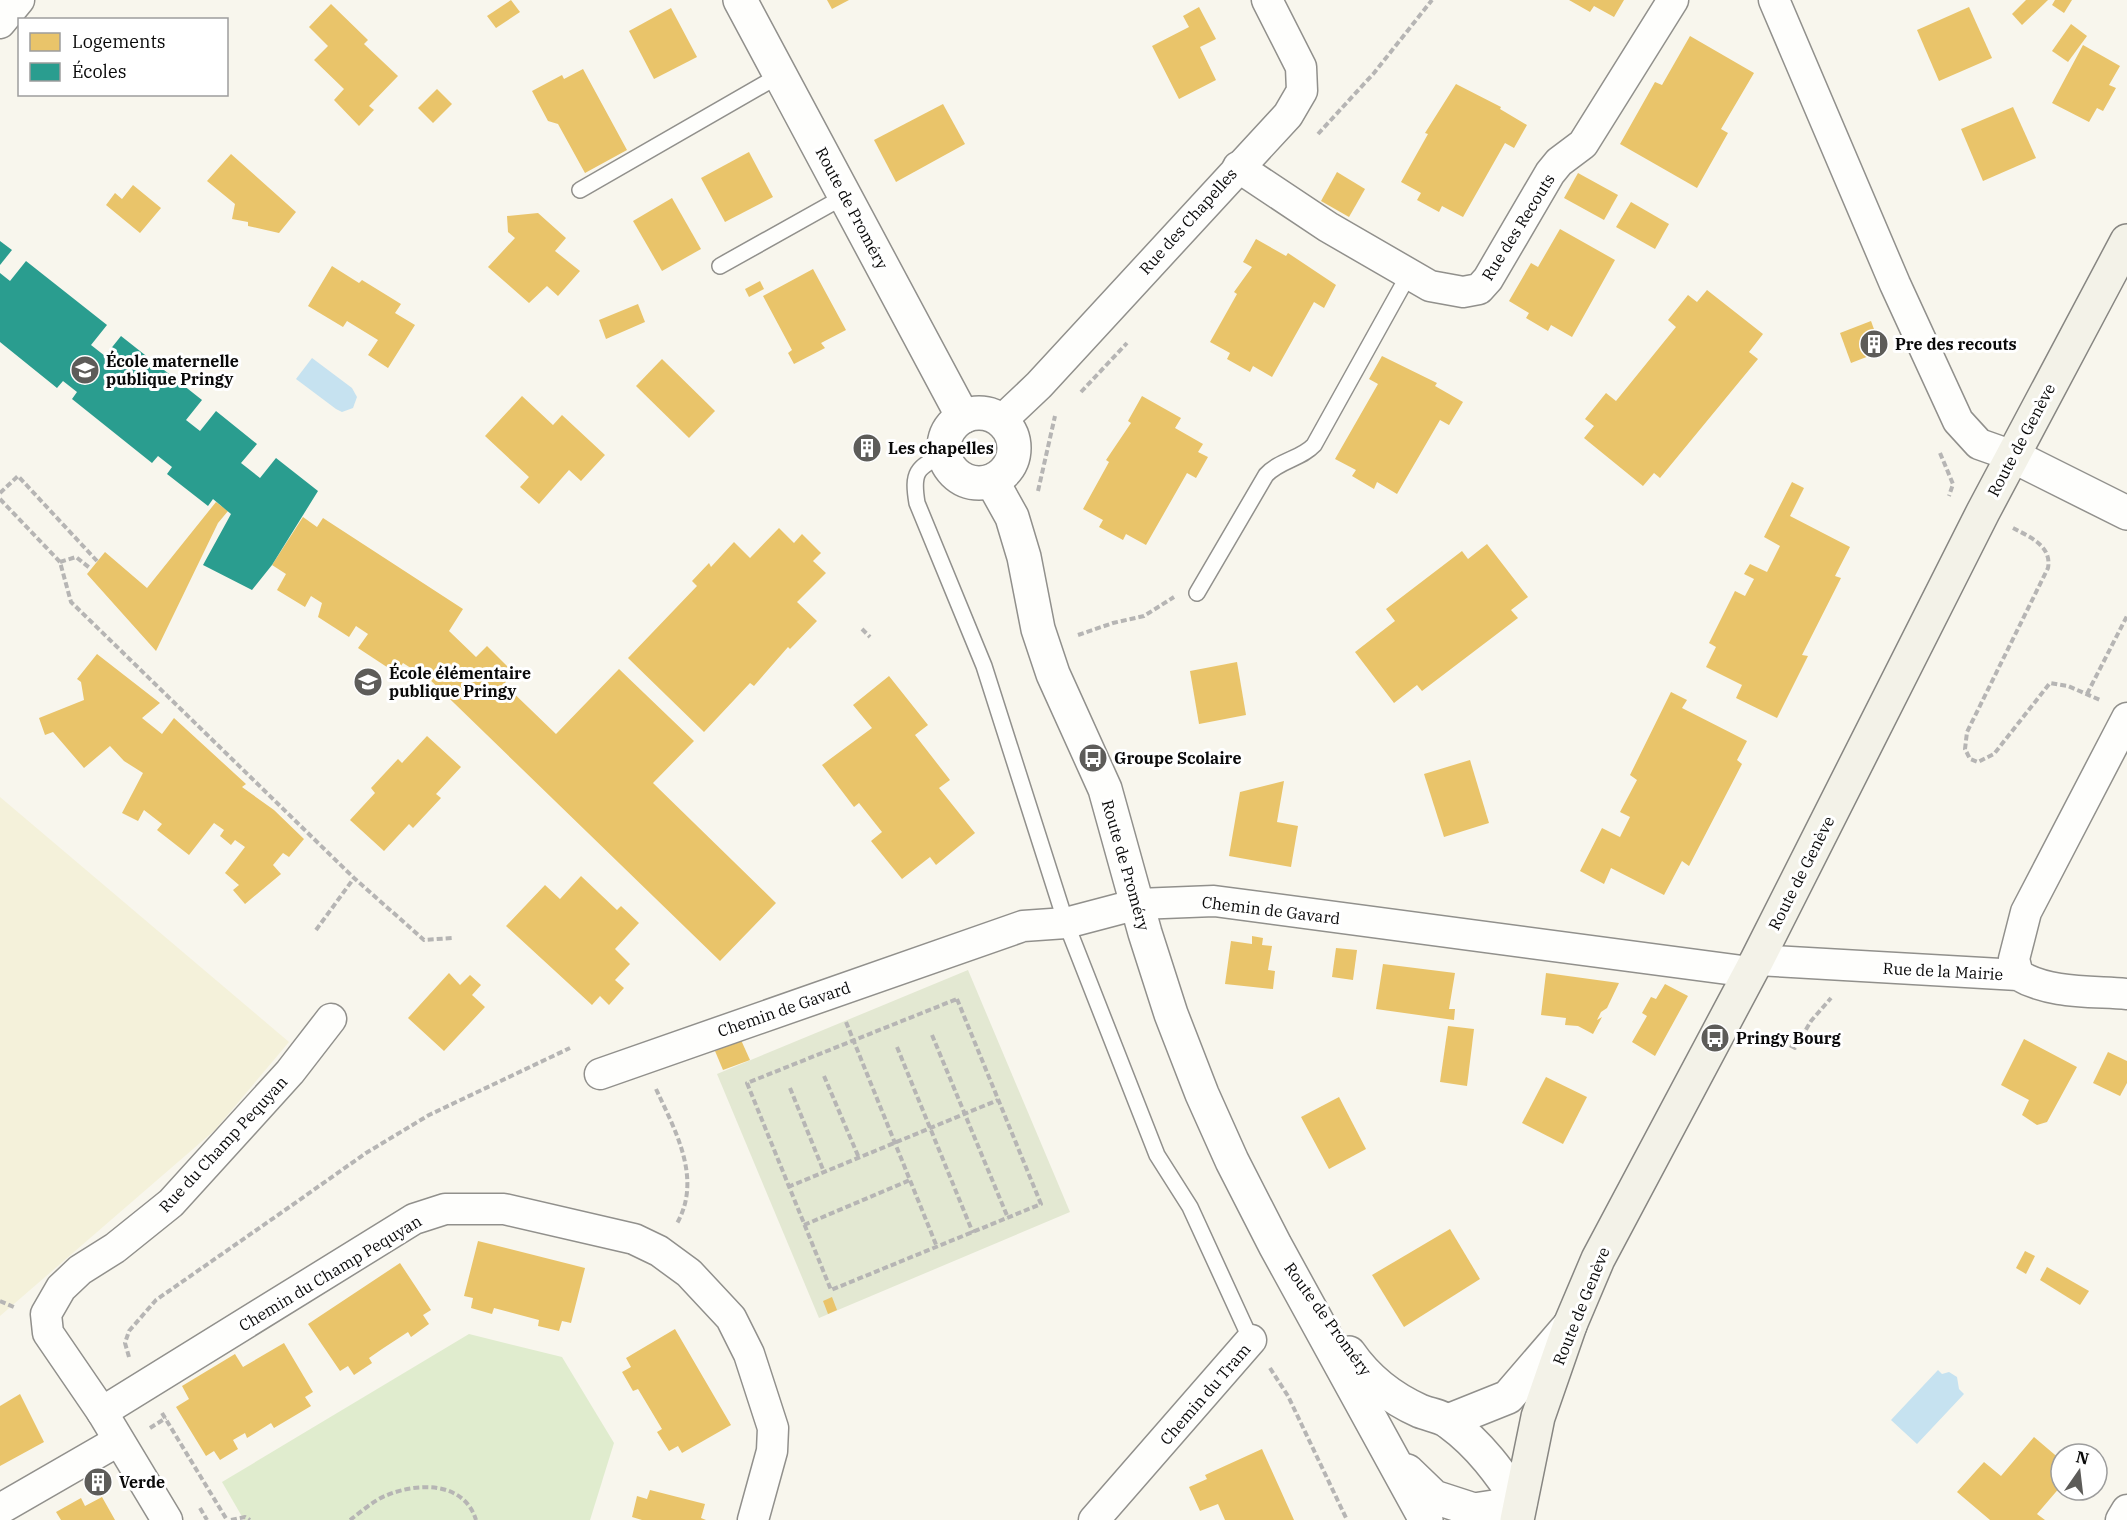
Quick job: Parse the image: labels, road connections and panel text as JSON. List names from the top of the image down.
{
  "streets": {
    "main road": ["Route de Genève"],
    "street": [
      "Route de Proméry",
      "Rue des Chapelles",
      "Rue des Recouts",
      "Chemin de Gavard",
      "Rue de la Mairie",
      "Rue du Champ Pequyan",
      "Chemin du Champ Pequyan",
      "Chemin du Tram"
    ]
  },
  "crossings": [
    ["Route de Proméry", "Rue des Chapelles"],
    ["Route de Proméry", "Route de Genève"],
    ["Route de Proméry", "Chemin de Gavard"],
    ["Rue des Chapelles", "Rue des Recouts"],
    ["Route de Genève", "Chemin de Gavard"],
    ["Route de Genève", "Rue de la Mairie"],
    ["Chemin de Gavard", "Rue de la Mairie"],
    ["Rue du Champ Pequyan", "Chemin du Champ Pequyan"]
  ],
  "places": {
    "building": ["Pre des recouts", "Les chapelles", "Verde"],
    "school or university": ["École maternelle publique Pringy", "École élémentaire publique Pringy"],
    "bus stop": ["Groupe Scolaire", "Pringy Bourg"]
  },
  "legend": ["Logements", "Écoles"],
  "north": "top"
}
